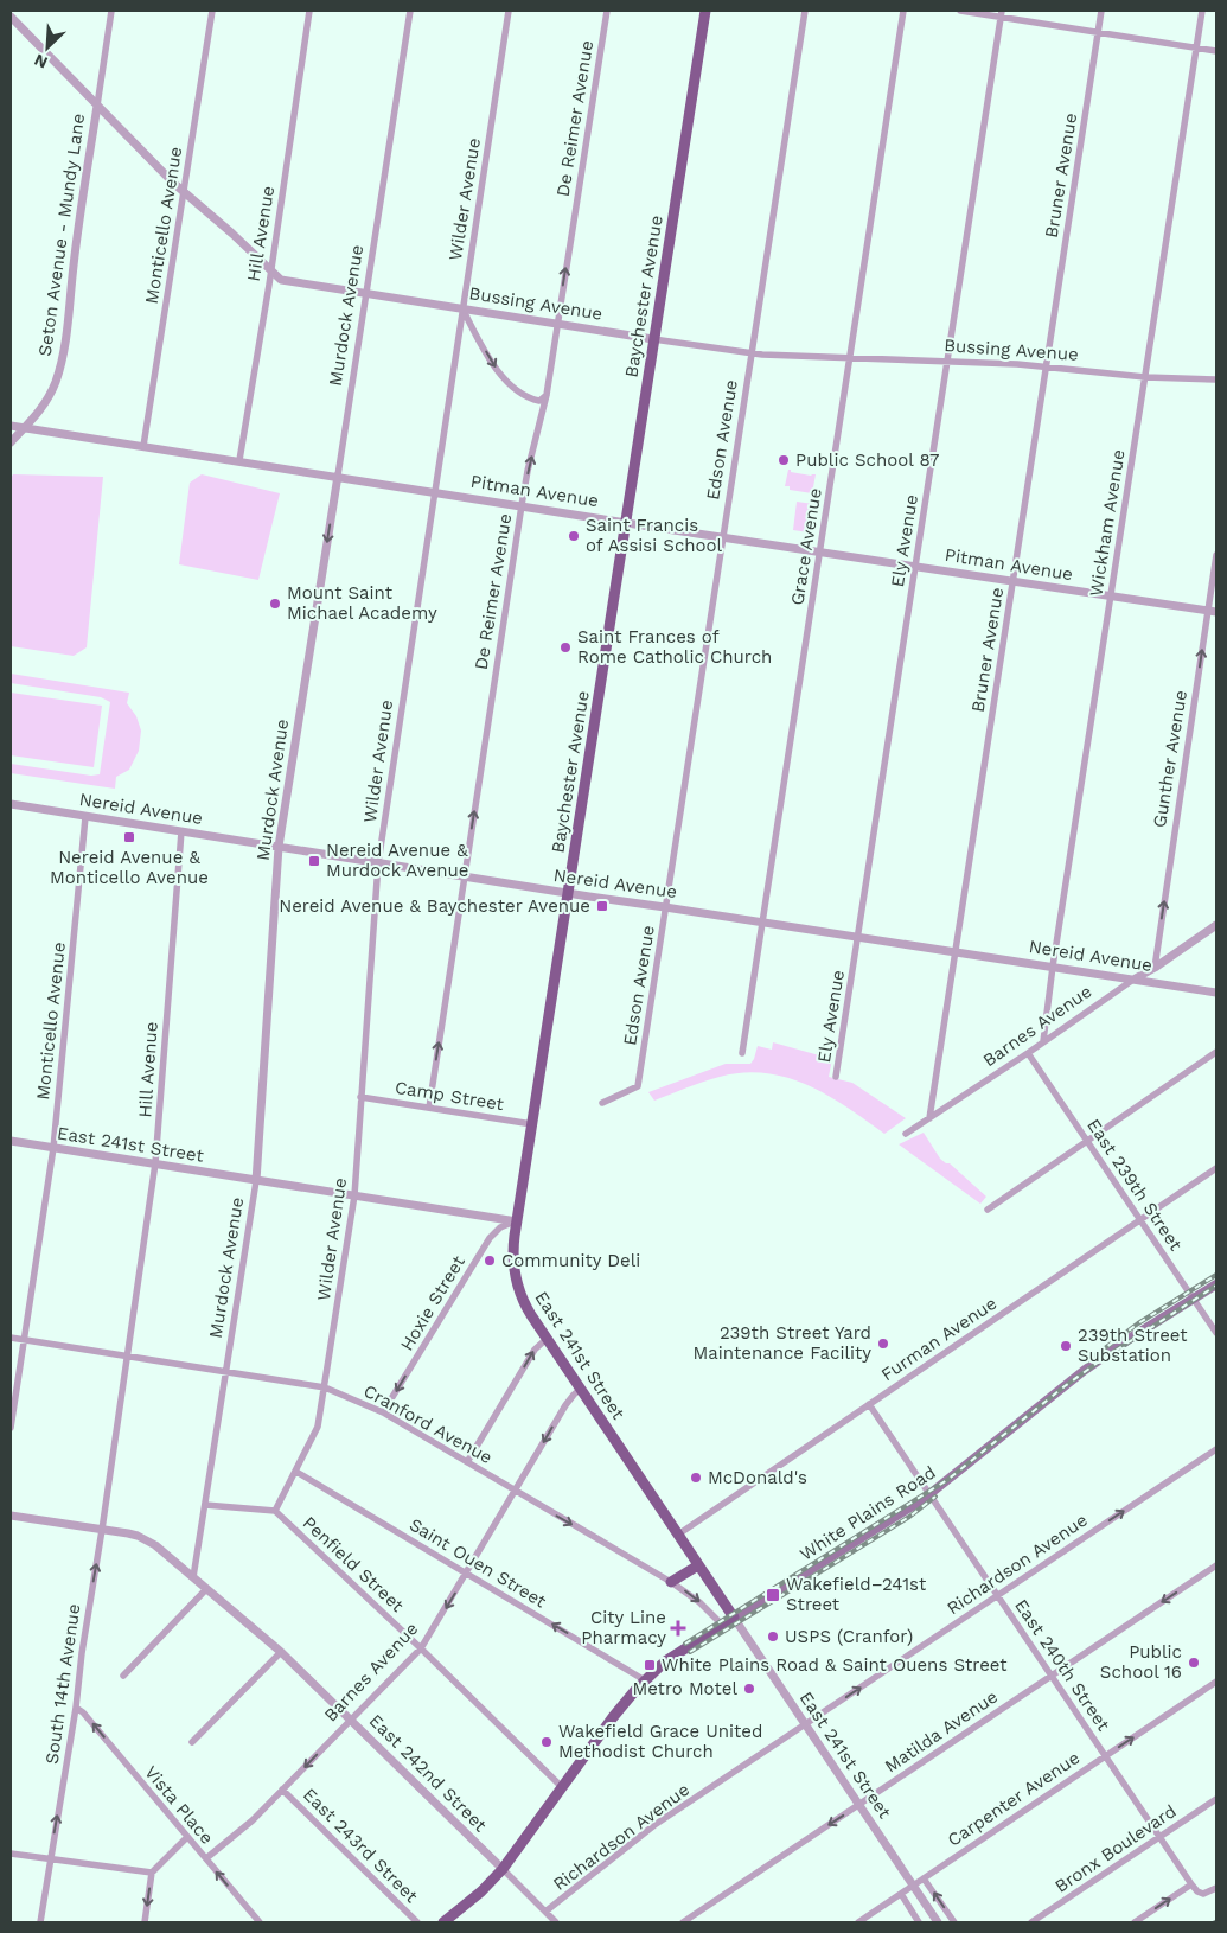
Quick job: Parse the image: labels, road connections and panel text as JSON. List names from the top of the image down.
{
  "streets": {
    "main road": ["Baychester Avenue", "East 241st Street", "White Plains Road"],
    "street": [
      "De Reimer Avenue",
      "Bruner Avenue",
      "Wilder Avenue",
      "Monticello Avenue",
      "Hill Avenue",
      "Seton Avenue - Mundy Lane",
      "Bussing Avenue",
      "Murdock Avenue",
      "Edson Avenue",
      "Pitman Avenue",
      "Wickham Avenue",
      "Ely Avenue",
      "Grace Avenue",
      "Gunther Avenue",
      "Nereid Avenue",
      "Barnes Avenue",
      "Camp Street",
      "East 239th Street",
      "Hoxie Street",
      "Furman Avenue",
      "Cranford Avenue",
      "Saint Ouen Street",
      "Penfield Street",
      "Richardson Avenue",
      "East 240th Street",
      "South 14th Avenue",
      "Matilda Avenue",
      "East 242nd Street",
      "Carpenter Avenue",
      "Vista Place",
      "East 243rd Street",
      "Bronx Boulevard"
    ]
  },
  "crossings": [
    ["De Reimer Avenue", "Bussing Avenue"],
    ["De Reimer Avenue", "Pitman Avenue"],
    ["De Reimer Avenue", "Nereid Avenue"],
    ["De Reimer Avenue", "Camp Street"],
    ["Bruner Avenue", "Bussing Avenue"],
    ["Bruner Avenue", "Pitman Avenue"],
    ["Bruner Avenue", "Nereid Avenue"],
    ["Bruner Avenue", "Barnes Avenue"],
    ["Wilder Avenue", "Bussing Avenue"],
    ["Wilder Avenue", "Pitman Avenue"],
    ["Wilder Avenue", "Nereid Avenue"],
    ["Wilder Avenue", "Camp Street"],
    ["Wilder Avenue", "East 241st Street"],
    ["Wilder Avenue", "Cranford Avenue"],
    ["Wilder Avenue", "Saint Ouen Street"],
    ["Wilder Avenue", "Penfield Street"],
    ["Monticello Avenue", "Bussing Avenue"],
    ["Monticello Avenue", "Pitman Avenue"],
    ["Monticello Avenue", "Nereid Avenue"],
    ["Monticello Avenue", "East 241st Street"],
    ["Monticello Avenue", "Cranford Avenue"],
    ["Hill Avenue", "Bussing Avenue"],
    ["Hill Avenue", "Pitman Avenue"],
    ["Hill Avenue", "Nereid Avenue"],
    ["Hill Avenue", "East 241st Street"],
    ["Hill Avenue", "Cranford Avenue"],
    ["Hill Avenue", "South 14th Avenue"],
    ["Seton Avenue - Mundy Lane", "Bussing Avenue"],
    ["Seton Avenue - Mundy Lane", "Pitman Avenue"],
    ["Baychester Avenue", "Bussing Avenue"],
    ["Baychester Avenue", "Pitman Avenue"],
    ["Baychester Avenue", "Nereid Avenue"],
    ["Baychester Avenue", "Camp Street"],
    ["Baychester Avenue", "East 241st Street"],
    ["Baychester Avenue", "Hoxie Street"],
    ["Bussing Avenue", "Murdock Avenue"],
    ["Bussing Avenue", "Edson Avenue"],
    ["Bussing Avenue", "Wickham Avenue"],
    ["Bussing Avenue", "Ely Avenue"],
    ["Bussing Avenue", "Grace Avenue"],
    ["Murdock Avenue", "Pitman Avenue"],
    ["Murdock Avenue", "Nereid Avenue"],
    ["Murdock Avenue", "East 241st Street"],
    ["Murdock Avenue", "Cranford Avenue"],
    ["Murdock Avenue", "East 242nd Street"],
    ["Edson Avenue", "Pitman Avenue"],
    ["Edson Avenue", "Nereid Avenue"],
    ["Pitman Avenue", "Wickham Avenue"],
    ["Pitman Avenue", "Ely Avenue"],
    ["Pitman Avenue", "Grace Avenue"],
    ["Pitman Avenue", "Gunther Avenue"],
    ["Wickham Avenue", "Nereid Avenue"],
    ["Wickham Avenue", "Barnes Avenue"],
    ["Ely Avenue", "Nereid Avenue"],
    ["Grace Avenue", "Nereid Avenue"],
    ["Gunther Avenue", "Barnes Avenue"],
    ["Nereid Avenue", "Barnes Avenue"],
    ["Barnes Avenue", "East 241st Street"],
    ["Barnes Avenue", "East 239th Street"],
    ["Barnes Avenue", "Cranford Avenue"],
    ["Barnes Avenue", "Saint Ouen Street"],
    ["Barnes Avenue", "Penfield Street"],
    ["Barnes Avenue", "East 242nd Street"],
    ["Barnes Avenue", "Vista Place"],
    ["Barnes Avenue", "East 243rd Street"],
    ["East 241st Street", "Hoxie Street"],
    ["East 241st Street", "Furman Avenue"],
    ["East 241st Street", "White Plains Road"],
    ["East 241st Street", "Richardson Avenue"],
    ["East 241st Street", "Matilda Avenue"],
    ["East 241st Street", "Carpenter Avenue"],
    ["East 239th Street", "Furman Avenue"],
    ["East 239th Street", "White Plains Road"],
    ["Hoxie Street", "Cranford Avenue"],
    ["Furman Avenue", "East 240th Street"],
    ["Cranford Avenue", "White Plains Road"],
    ["White Plains Road", "Saint Ouen Street"],
    ["White Plains Road", "Penfield Street"],
    ["White Plains Road", "East 240th Street"],
    ["White Plains Road", "East 242nd Street"],
    ["Richardson Avenue", "East 240th Street"],
    ["Richardson Avenue", "East 242nd Street"],
    ["East 240th Street", "Matilda Avenue"],
    ["East 240th Street", "Carpenter Avenue"],
    ["East 240th Street", "Bronx Boulevard"],
    ["South 14th Avenue", "East 242nd Street"],
    ["South 14th Avenue", "Vista Place"]
  ],
  "one_way": [
    "De Reimer Avenue",
    "Gunther Avenue",
    "Hoxie Street",
    "Saint Ouen Street",
    "Richardson Avenue",
    "South 14th Avenue",
    "Matilda Avenue",
    "Vista Place"
  ],
  "places": {
    "other": [
      "Public School 87",
      "Saint Francis of Assisi School",
      "Mount Saint Michael Academy",
      "Saint Frances of Rome Catholic Church",
      "Community Deli",
      "239th Street Yard Maintenance Facility",
      "239th Street Substation",
      "McDonald's",
      "USPS (Cranfor)",
      "Public School 16",
      "Metro Motel",
      "Wakefield Grace United Methodist Church"
    ],
    "transit": [
      "Nereid Avenue & Monticello Avenue",
      "Nereid Avenue & Murdock Avenue",
      "Nereid Avenue & Baychester Avenue",
      "Wakefield–241st Street",
      "White Plains Road & Saint Ouens Street"
    ],
    "health": ["City Line Pharmacy"]
  },
  "north": "bottom left"
}
